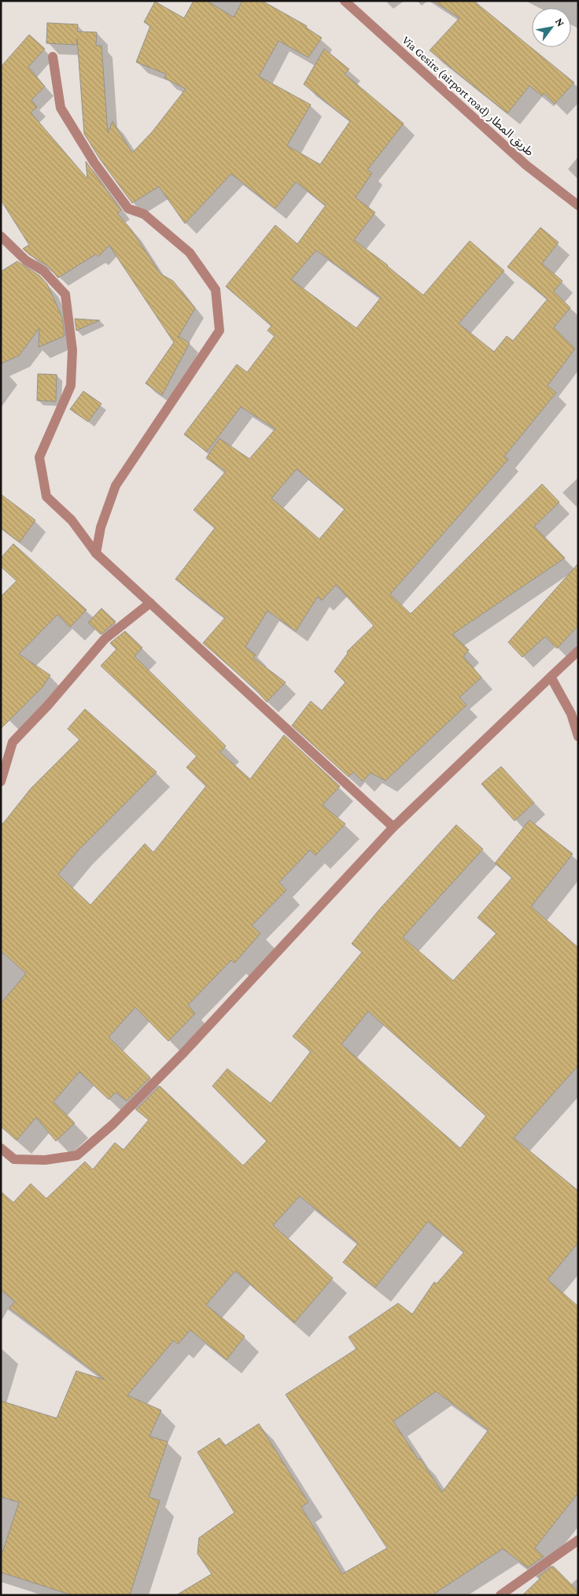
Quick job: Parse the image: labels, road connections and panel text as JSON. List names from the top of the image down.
{
  "streets": {
    "street": ["Via Gesire (airport road) طريق المطار"]
  },
  "north": "top right"
}
